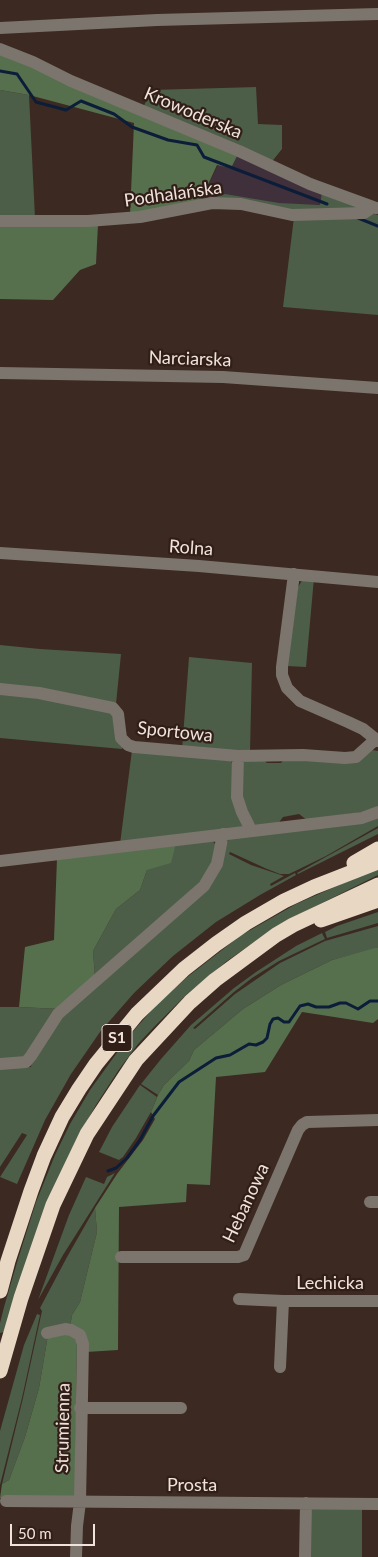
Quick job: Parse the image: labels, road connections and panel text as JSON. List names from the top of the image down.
{
  "streets": {
    "highway": ["S1"],
    "street": [
      "Krowoderska",
      "Podhalańska",
      "Narciarska",
      "Rolna",
      "Sportowa",
      "Hebanowa",
      "Lechicka",
      "Strumienna",
      "Prosta"
    ]
  },
  "crossings": [
    ["Krowoderska", "Podhalańska"],
    ["Strumienna", "Prosta"]
  ],
  "scale_bar": "50 m"
}
